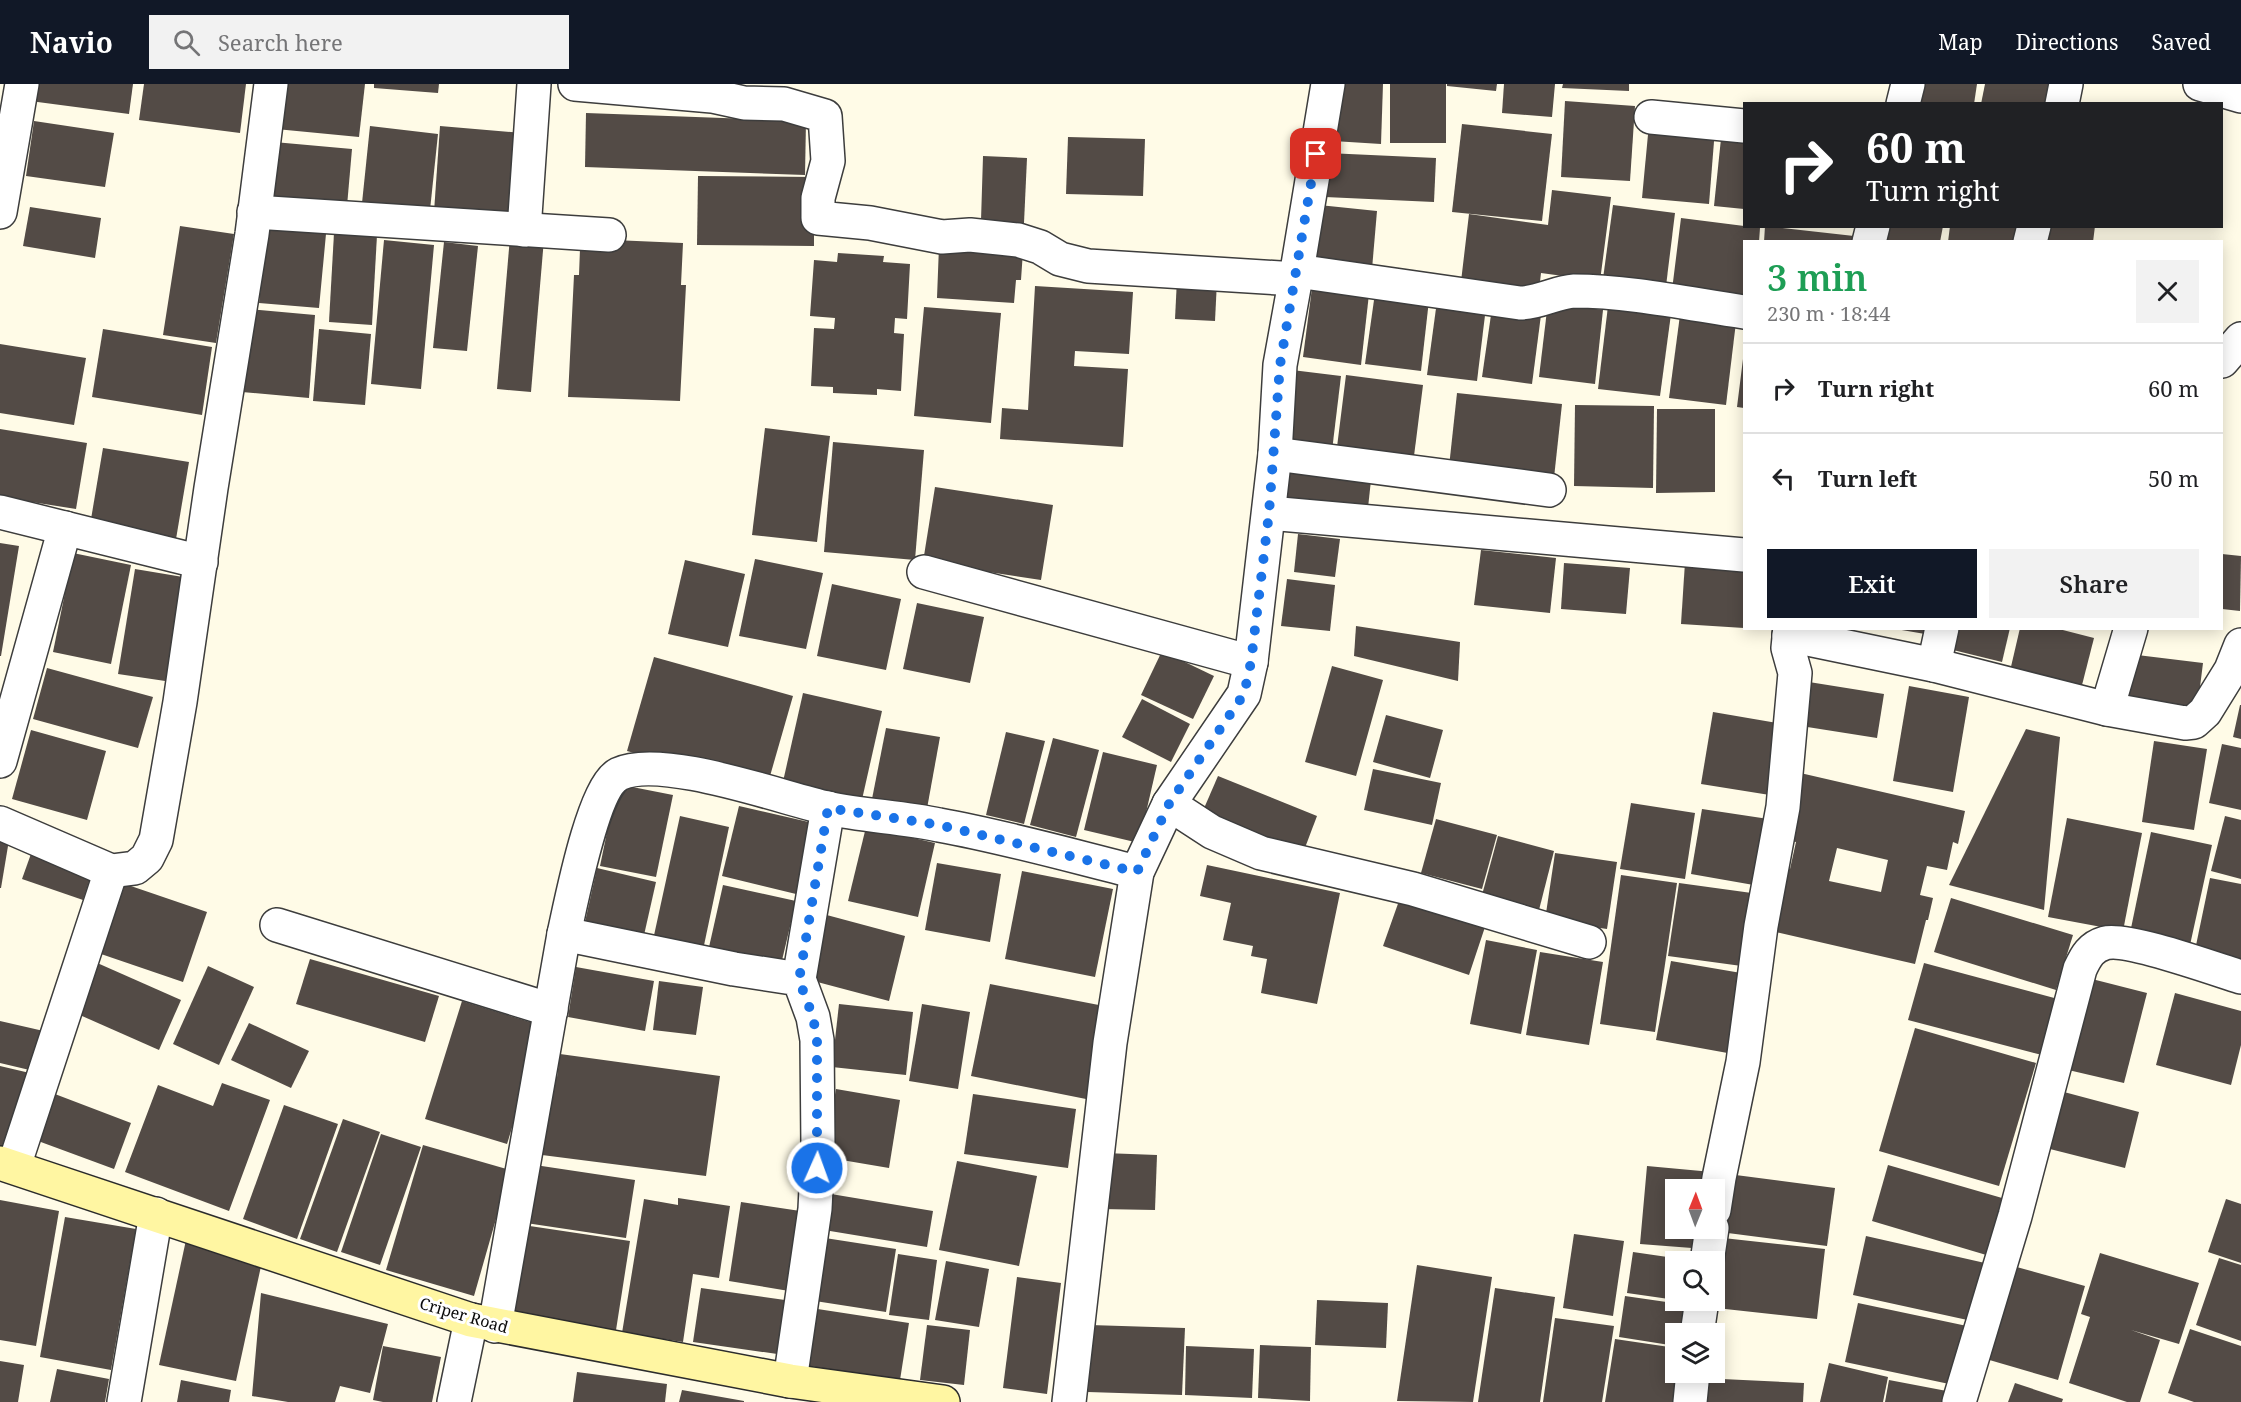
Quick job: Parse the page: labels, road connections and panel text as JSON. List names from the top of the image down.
{
  "streets": {
    "main road": ["Criper Road"]
  },
  "north": "top",
  "page": {
    "header": "Navio",
    "search": "Search here",
    "nav": ["Map", "Directions", "Saved"],
    "turn": ["60 m", "Turn right"],
    "heading": ["3 min", "230 m · 18:44"],
    "list": [
      {
        "name": "Turn right",
        "value": "60 m"
      },
      {
        "name": "Turn left",
        "value": "50 m"
      }
    ],
    "buttons": ["Exit", "Share"]
  }
}
